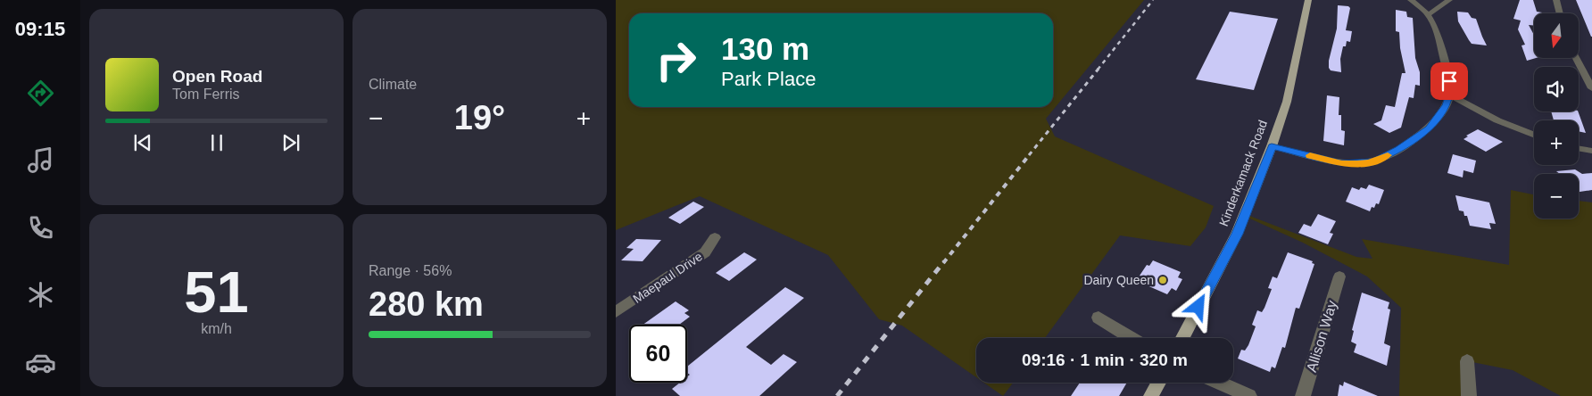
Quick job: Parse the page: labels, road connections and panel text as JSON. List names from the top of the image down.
{
  "streets": {
    "main road": ["Kinderkamack Road"],
    "street": ["Maepaul Drive", "Allison Way"]
  },
  "places": ["Dairy Queen"],
  "north": "bottom",
  "page": {
    "tabs": "09:15",
    "tile": [
      "Climate",
      ["51", "km/h"],
      ["Range · 56%", "280 km"]
    ],
    "map_buttons": ["+", "−"],
    "turn": ["130 m", "Park Place"],
    "song": ["Open Road", "Tom Ferris"],
    "heat": ["−", "19°", "+"],
    "limit": "60",
    "trip": "09:16 · 1 min · 320 m"
  }
}
